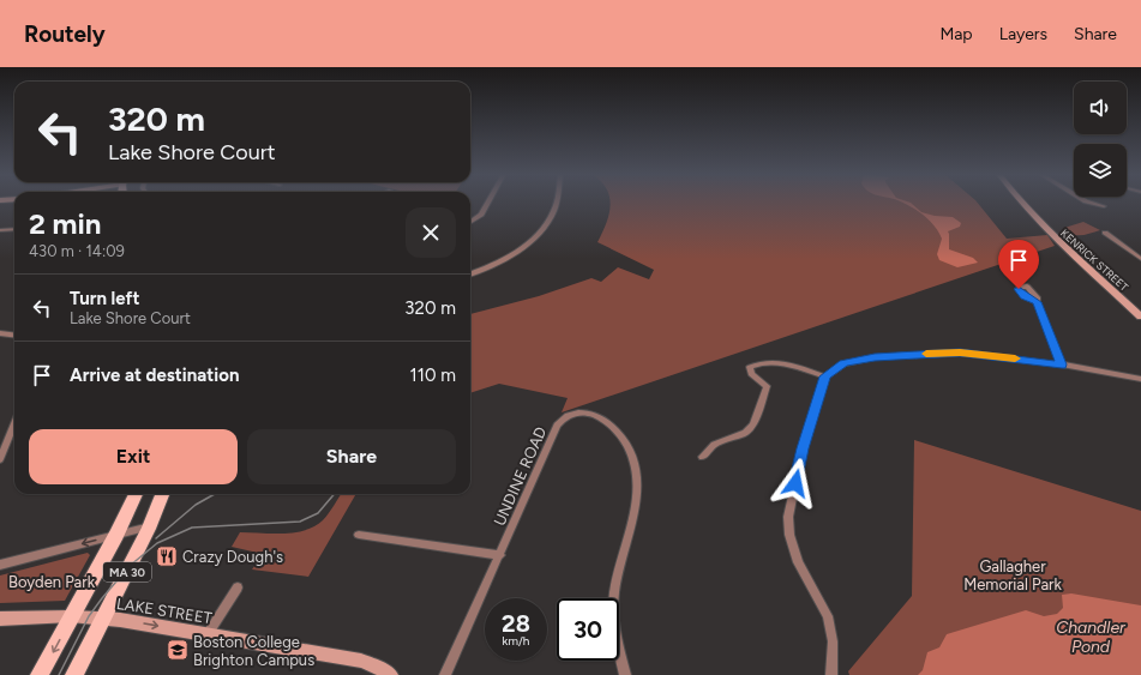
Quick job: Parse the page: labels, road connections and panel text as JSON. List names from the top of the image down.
{
  "streets": {
    "main road": ["MA 30"],
    "street": ["KENRICK STREET", "UNDINE ROAD", "LAKE STREET"]
  },
  "crossings": [
    ["MA 30", "LAKE STREET"]
  ],
  "water": ["Chandler Pond"],
  "parks": ["Gallagher Memorial Park", "Boyden Park"],
  "places": {
    "restaurant": ["Crazy Dough's"],
    "school or university": ["Boston College Brighton Campus"]
  },
  "page": {
    "header": "Routely",
    "nav": ["Map", "Layers", "Share"],
    "turn": ["320 m", "Lake Shore Court"],
    "heading": ["2 min", "430 m · 14:09"],
    "list": [
      {
        "name": "Turn left",
        "note": "Lake Shore Court",
        "value": "320 m"
      },
      {
        "name": "Arrive at destination",
        "value": "110 m"
      }
    ],
    "buttons": ["Exit", "Share"],
    "speed": "28 km/h",
    "limit": "30"
  }
}
